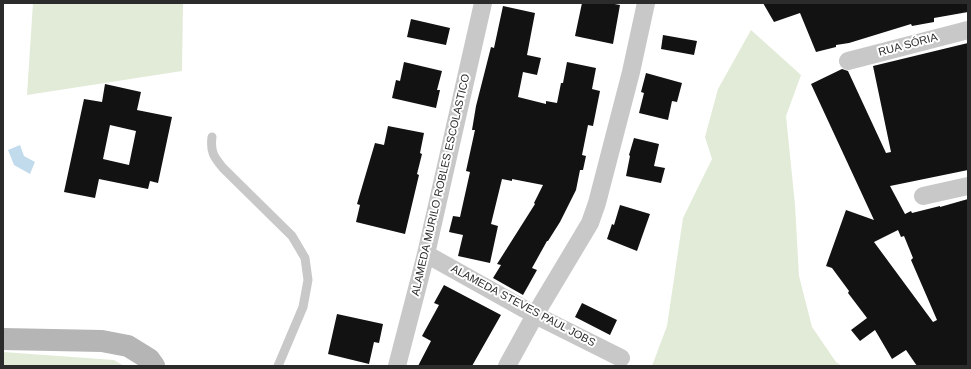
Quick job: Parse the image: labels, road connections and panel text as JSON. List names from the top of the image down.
{
  "streets": {
    "street": ["RUA SÓRIA", "ALAMEDA MURILO ROBLES ESCOLASTICO", "ALAMEDA STEVES PAUL JOBS"]
  },
  "crossings": [
    ["ALAMEDA MURILO ROBLES ESCOLASTICO", "ALAMEDA STEVES PAUL JOBS"]
  ]
}
